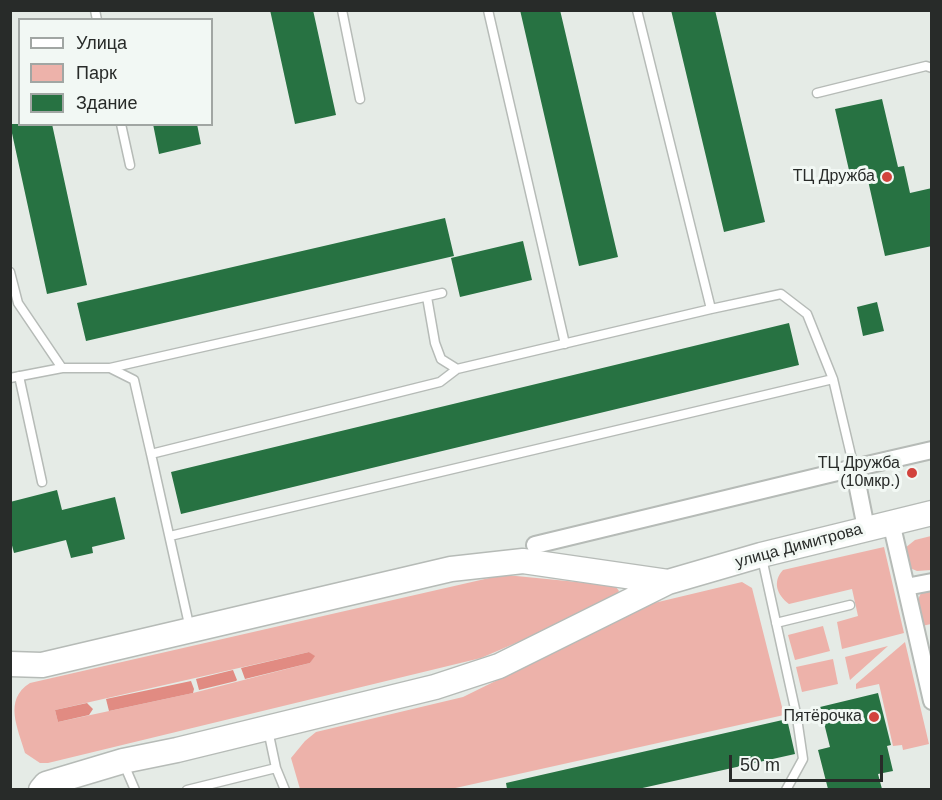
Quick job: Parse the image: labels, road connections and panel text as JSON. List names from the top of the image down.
{
  "streets": {
    "main road": ["улица Димитрова"]
  },
  "places": ["ТЦ Дружба", "ТЦ Дружба (10мкр.)", "Пятёрочка"],
  "legend": ["Улица", "Парк", "Здание"],
  "scale_bar": "50 m"
}
